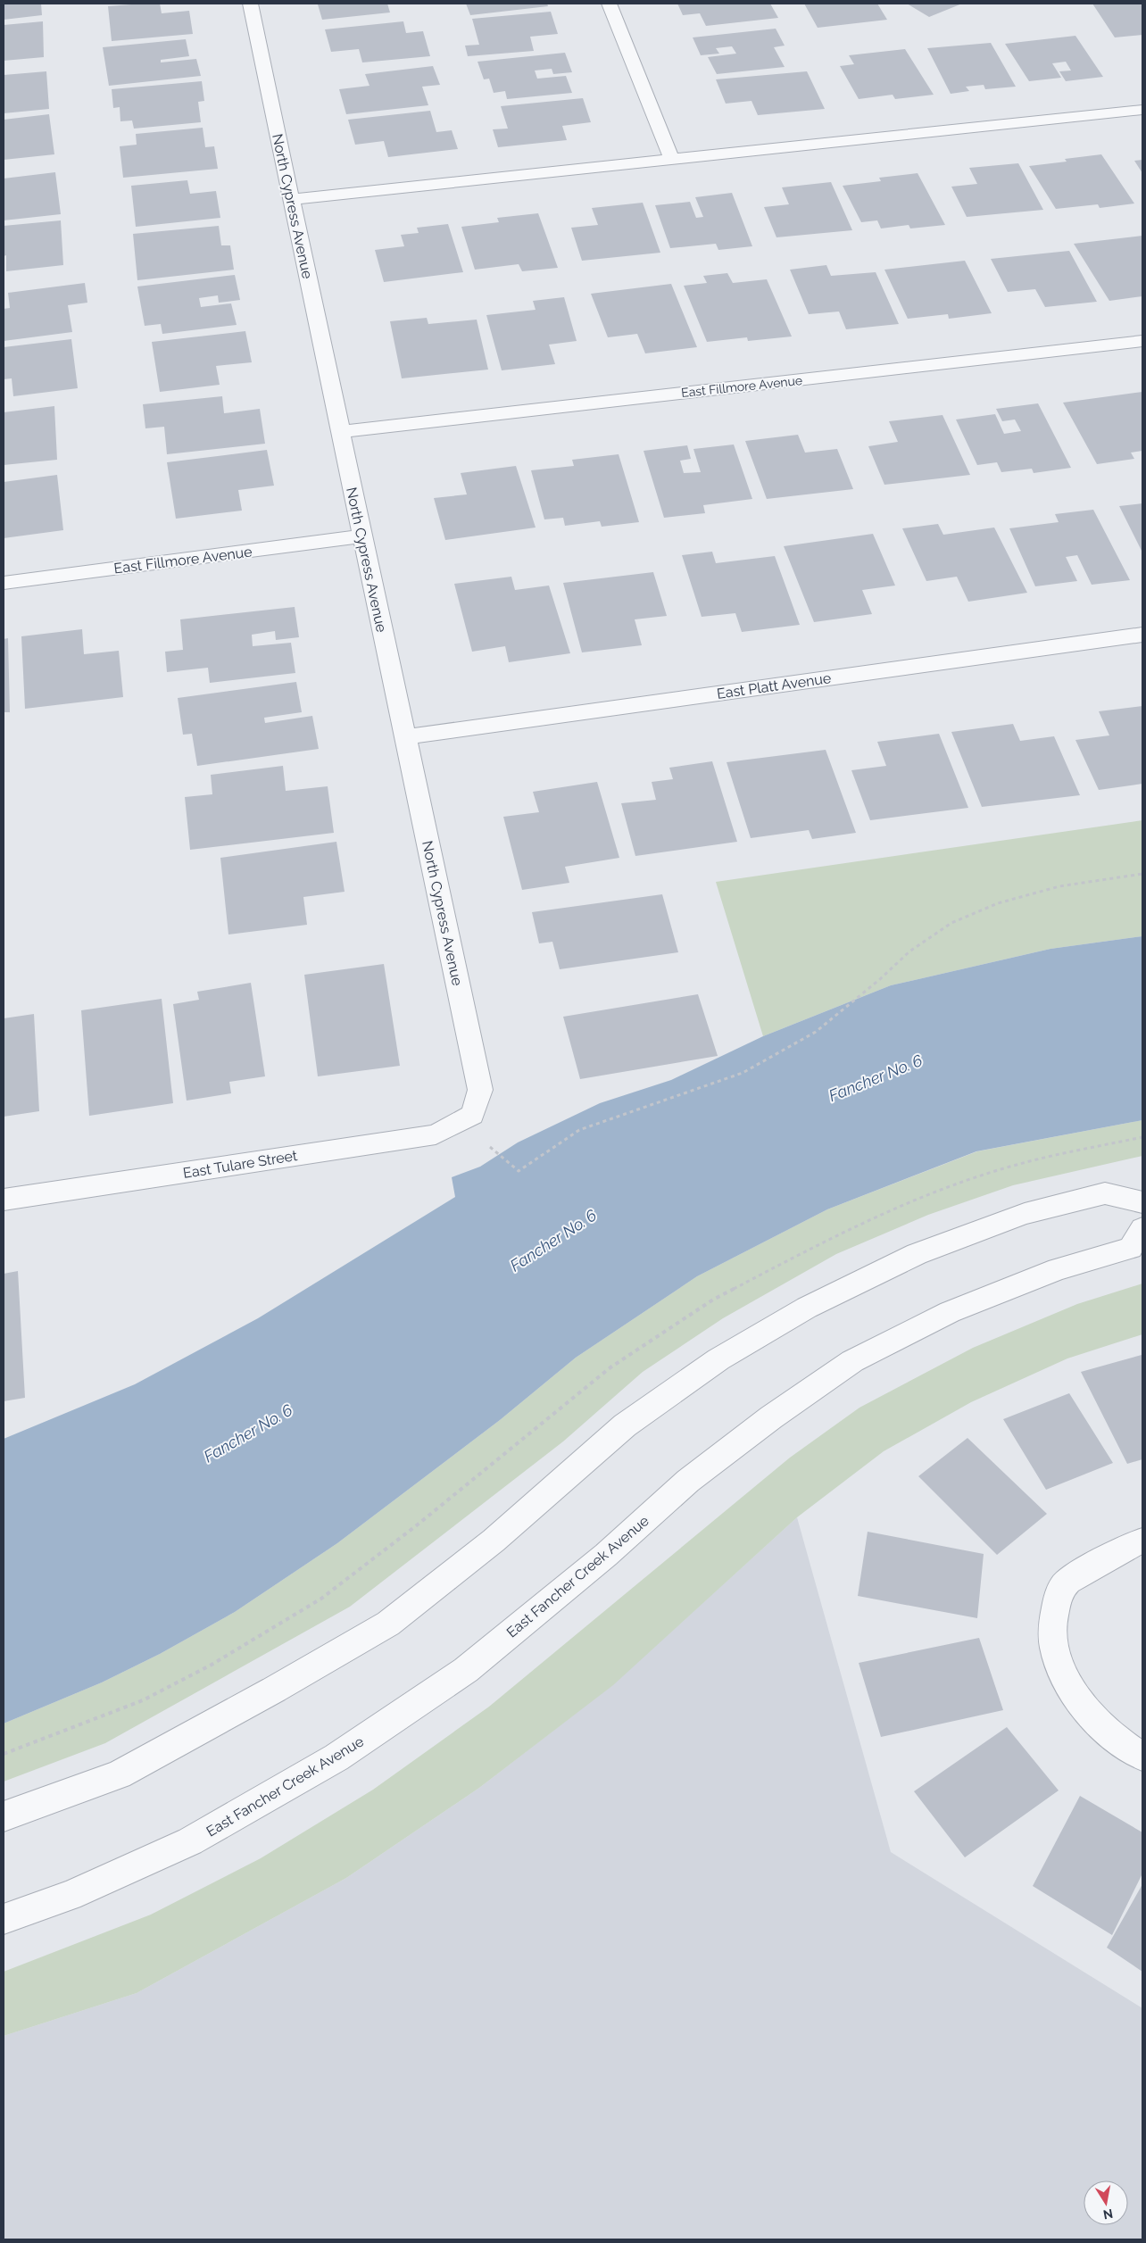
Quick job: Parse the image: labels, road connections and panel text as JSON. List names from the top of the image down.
{
  "streets": {
    "street": [
      "North Cypress Avenue",
      "East Fillmore Avenue",
      "East Platt Avenue",
      "East Tulare Street",
      "East Fancher Creek Avenue"
    ]
  },
  "crossings": [
    ["North Cypress Avenue", "East Fillmore Avenue"],
    ["North Cypress Avenue", "East Platt Avenue"],
    ["North Cypress Avenue", "East Tulare Street"]
  ],
  "water": ["Fancher No. 6"],
  "north": "bottom"
}
